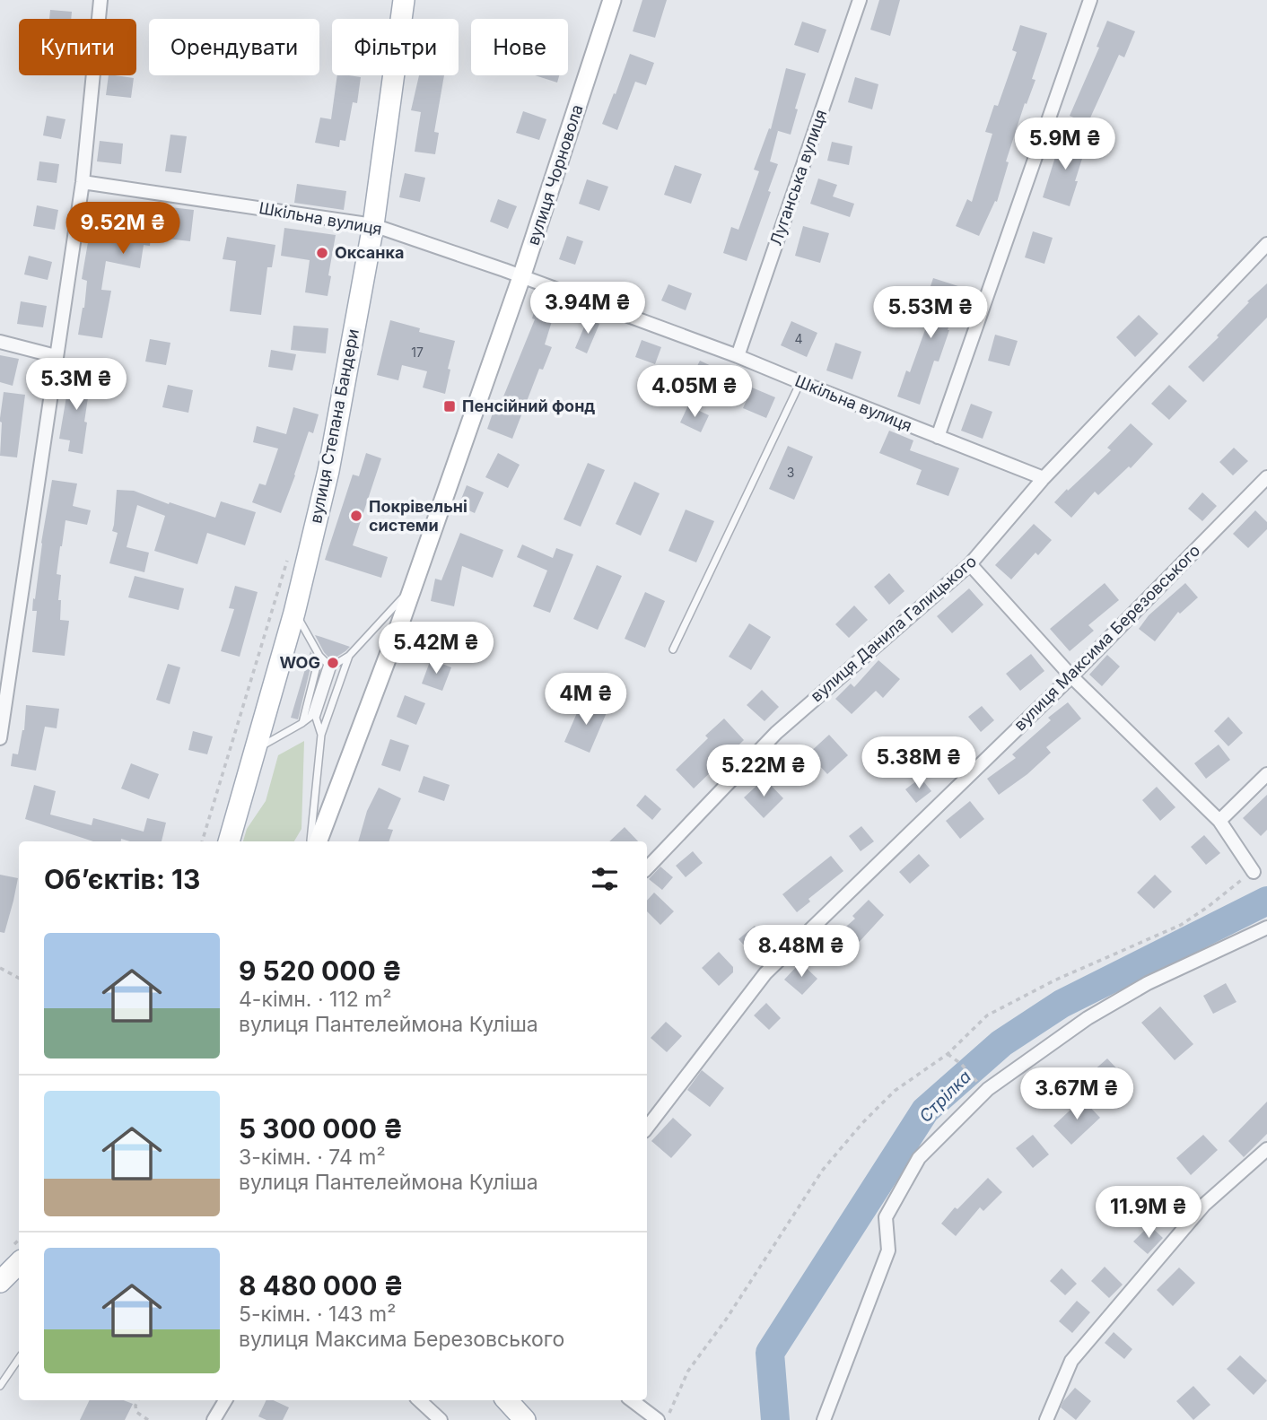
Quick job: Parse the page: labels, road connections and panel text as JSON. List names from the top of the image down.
{
  "streets": {
    "main road": ["вулиця Чорновола", "вулиця Степана Бандери"],
    "street": [
      "Луганська вулиця",
      "Шкільна вулиця",
      "вулиця Данила Галицького",
      "вулиця Максима Березовського"
    ]
  },
  "crossings": [
    ["вулиця Чорновола", "Шкільна вулиця"],
    ["Луганська вулиця", "Шкільна вулиця"],
    ["Шкільна вулиця", "вулиця Степана Бандери"],
    ["Шкільна вулиця", "вулиця Данила Галицького"]
  ],
  "water": ["Стрілка"],
  "places": {
    "other": ["Оксанка", "Покрівельні системи", "WOG"],
    "transit": ["Пенсійний фонд"]
  },
  "house_numbers": ["4", "17", "3"],
  "page": {
    "chip": [
      "Купити",
      "Орендувати",
      "Фільтри",
      "Нове"
    ],
    "price": [
      "5.9M ₴",
      "9.52M ₴",
      "3.94M ₴",
      "5.53M ₴",
      "5.3M ₴",
      "4.05M ₴",
      "5.42M ₴",
      "4M ₴",
      "5.38M ₴",
      "5.22M ₴",
      "8.48M ₴",
      "3.67M ₴",
      "11.9M ₴"
    ],
    "heading": "Об’єктів: 13",
    "list": [
      {
        "name": "9 520 000 ₴",
        "note": "4-кімн. · 112 m² · вулиця Пантелеймона Куліша"
      },
      {
        "name": "5 300 000 ₴",
        "note": "3-кімн. · 74 m² · вулиця Пантелеймона Куліша"
      },
      {
        "name": "8 480 000 ₴",
        "note": "5-кімн. · 143 m² · вулиця Максима Березовського"
      }
    ]
  }
}
